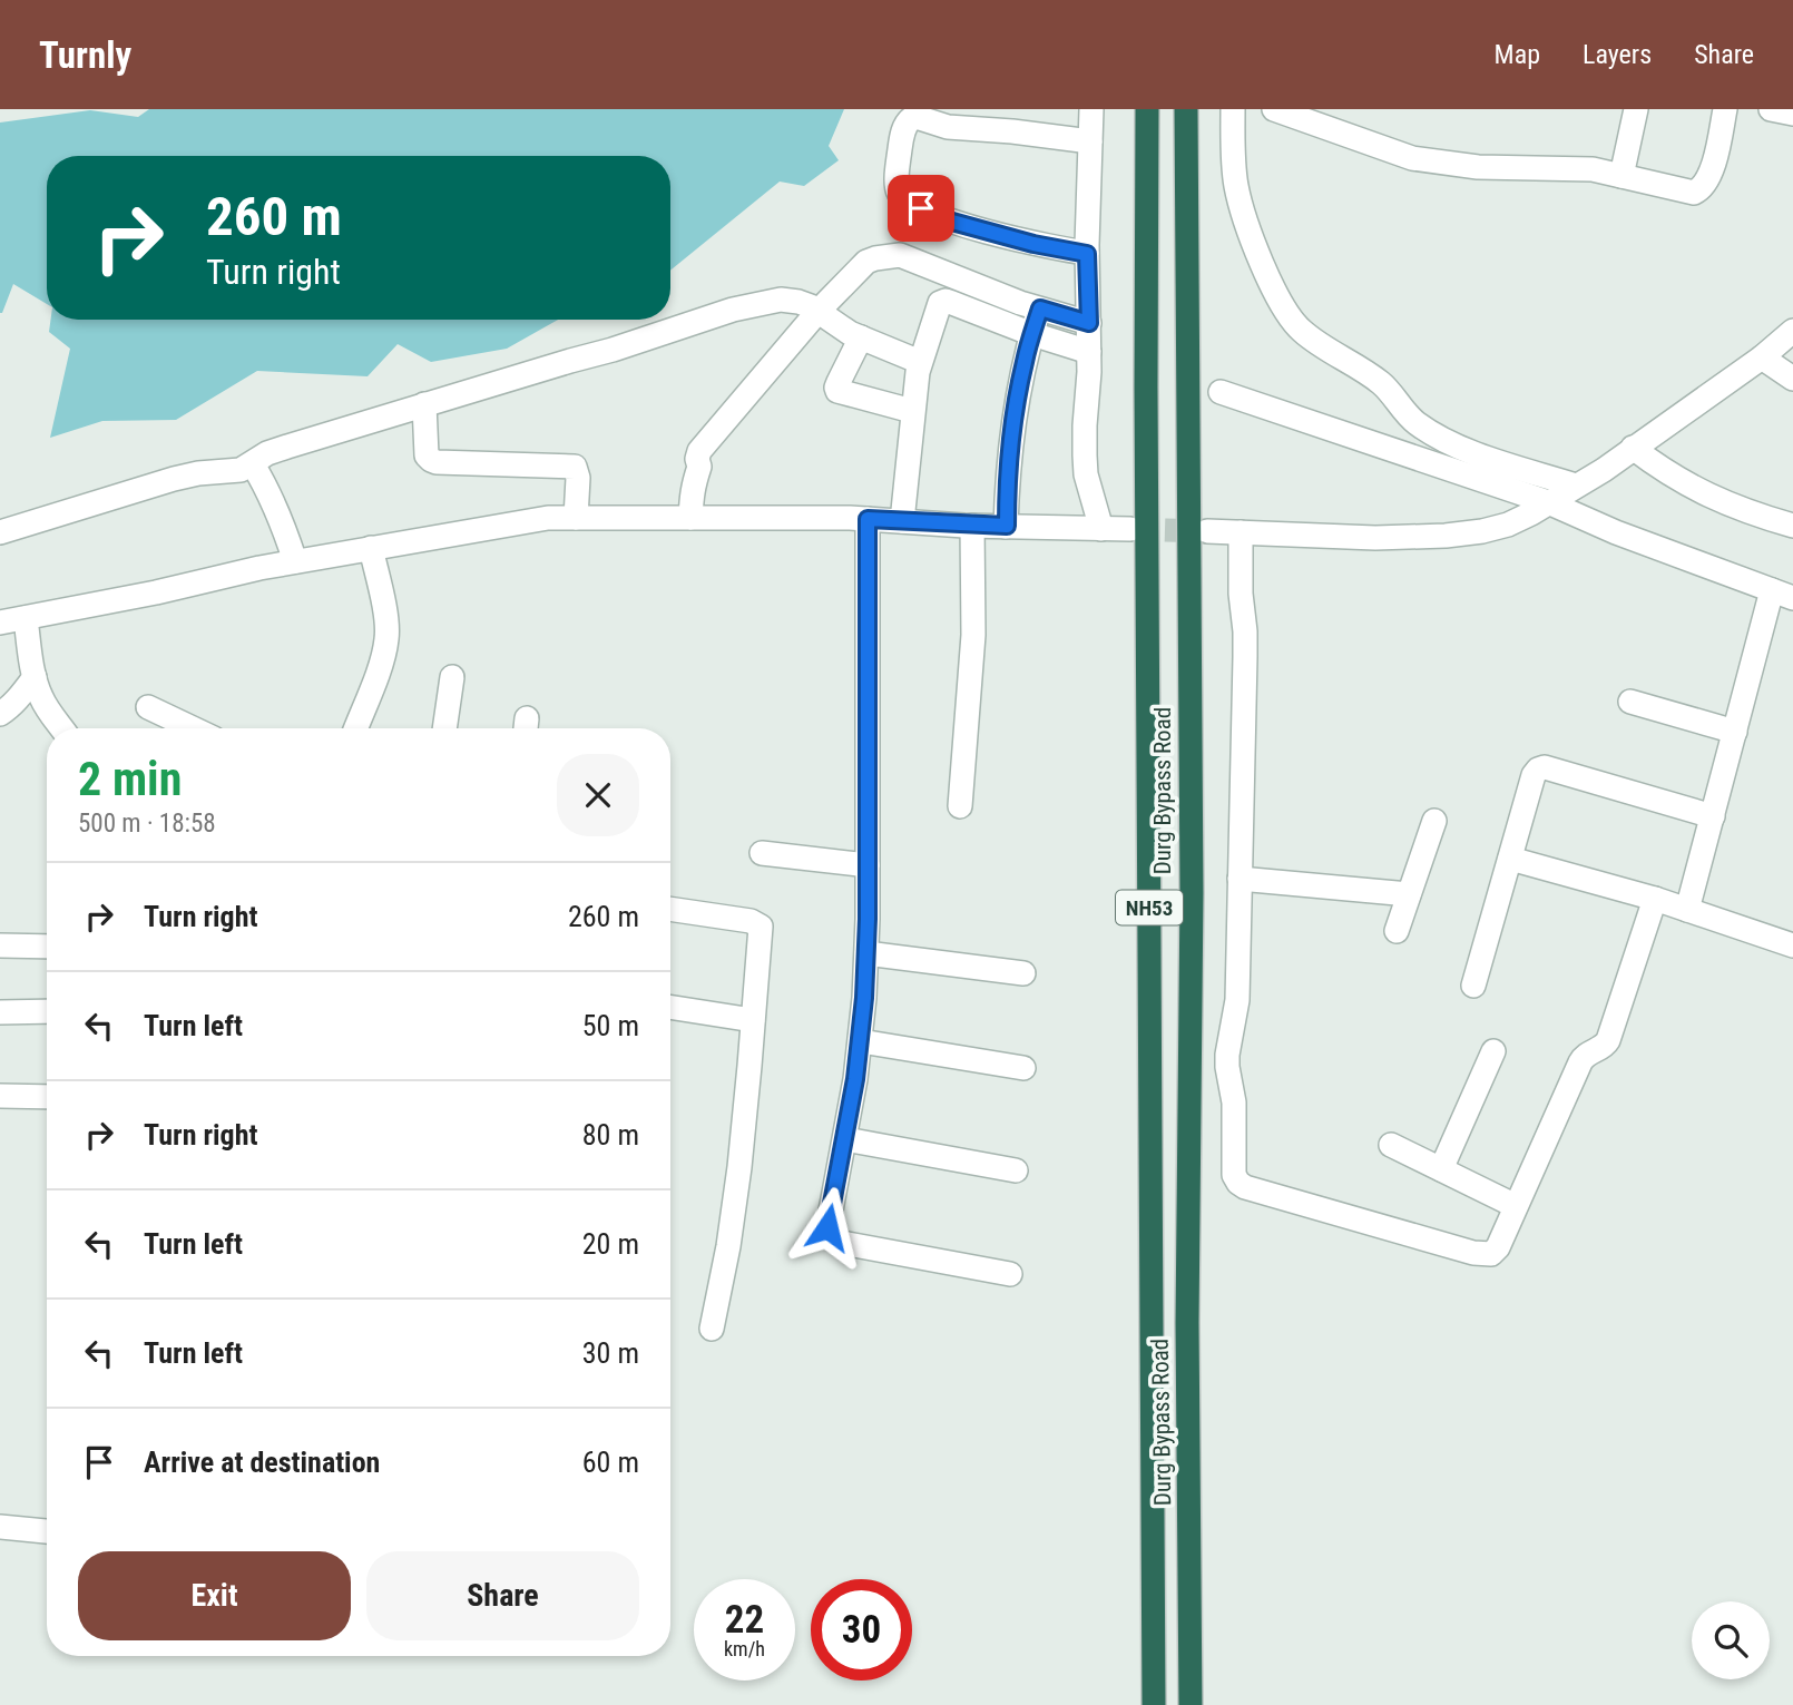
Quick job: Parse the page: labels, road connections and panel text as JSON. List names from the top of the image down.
{
  "streets": {
    "highway": ["Durg Bypass Road", "NH53"]
  },
  "page": {
    "header": "Turnly",
    "nav": ["Map", "Layers", "Share"],
    "turn": ["260 m", "Turn right"],
    "heading": ["2 min", "500 m · 18:58"],
    "list": [
      {
        "name": "Turn right",
        "value": "260 m"
      },
      {
        "name": "Turn left",
        "value": "50 m"
      },
      {
        "name": "Turn right",
        "value": "80 m"
      },
      {
        "name": "Turn left",
        "value": "20 m"
      },
      {
        "name": "Turn left",
        "value": "30 m"
      },
      {
        "name": "Arrive at destination",
        "value": "60 m"
      }
    ],
    "buttons": ["Exit", "Share"],
    "speed": "22 km/h",
    "limit": "30"
  }
}
